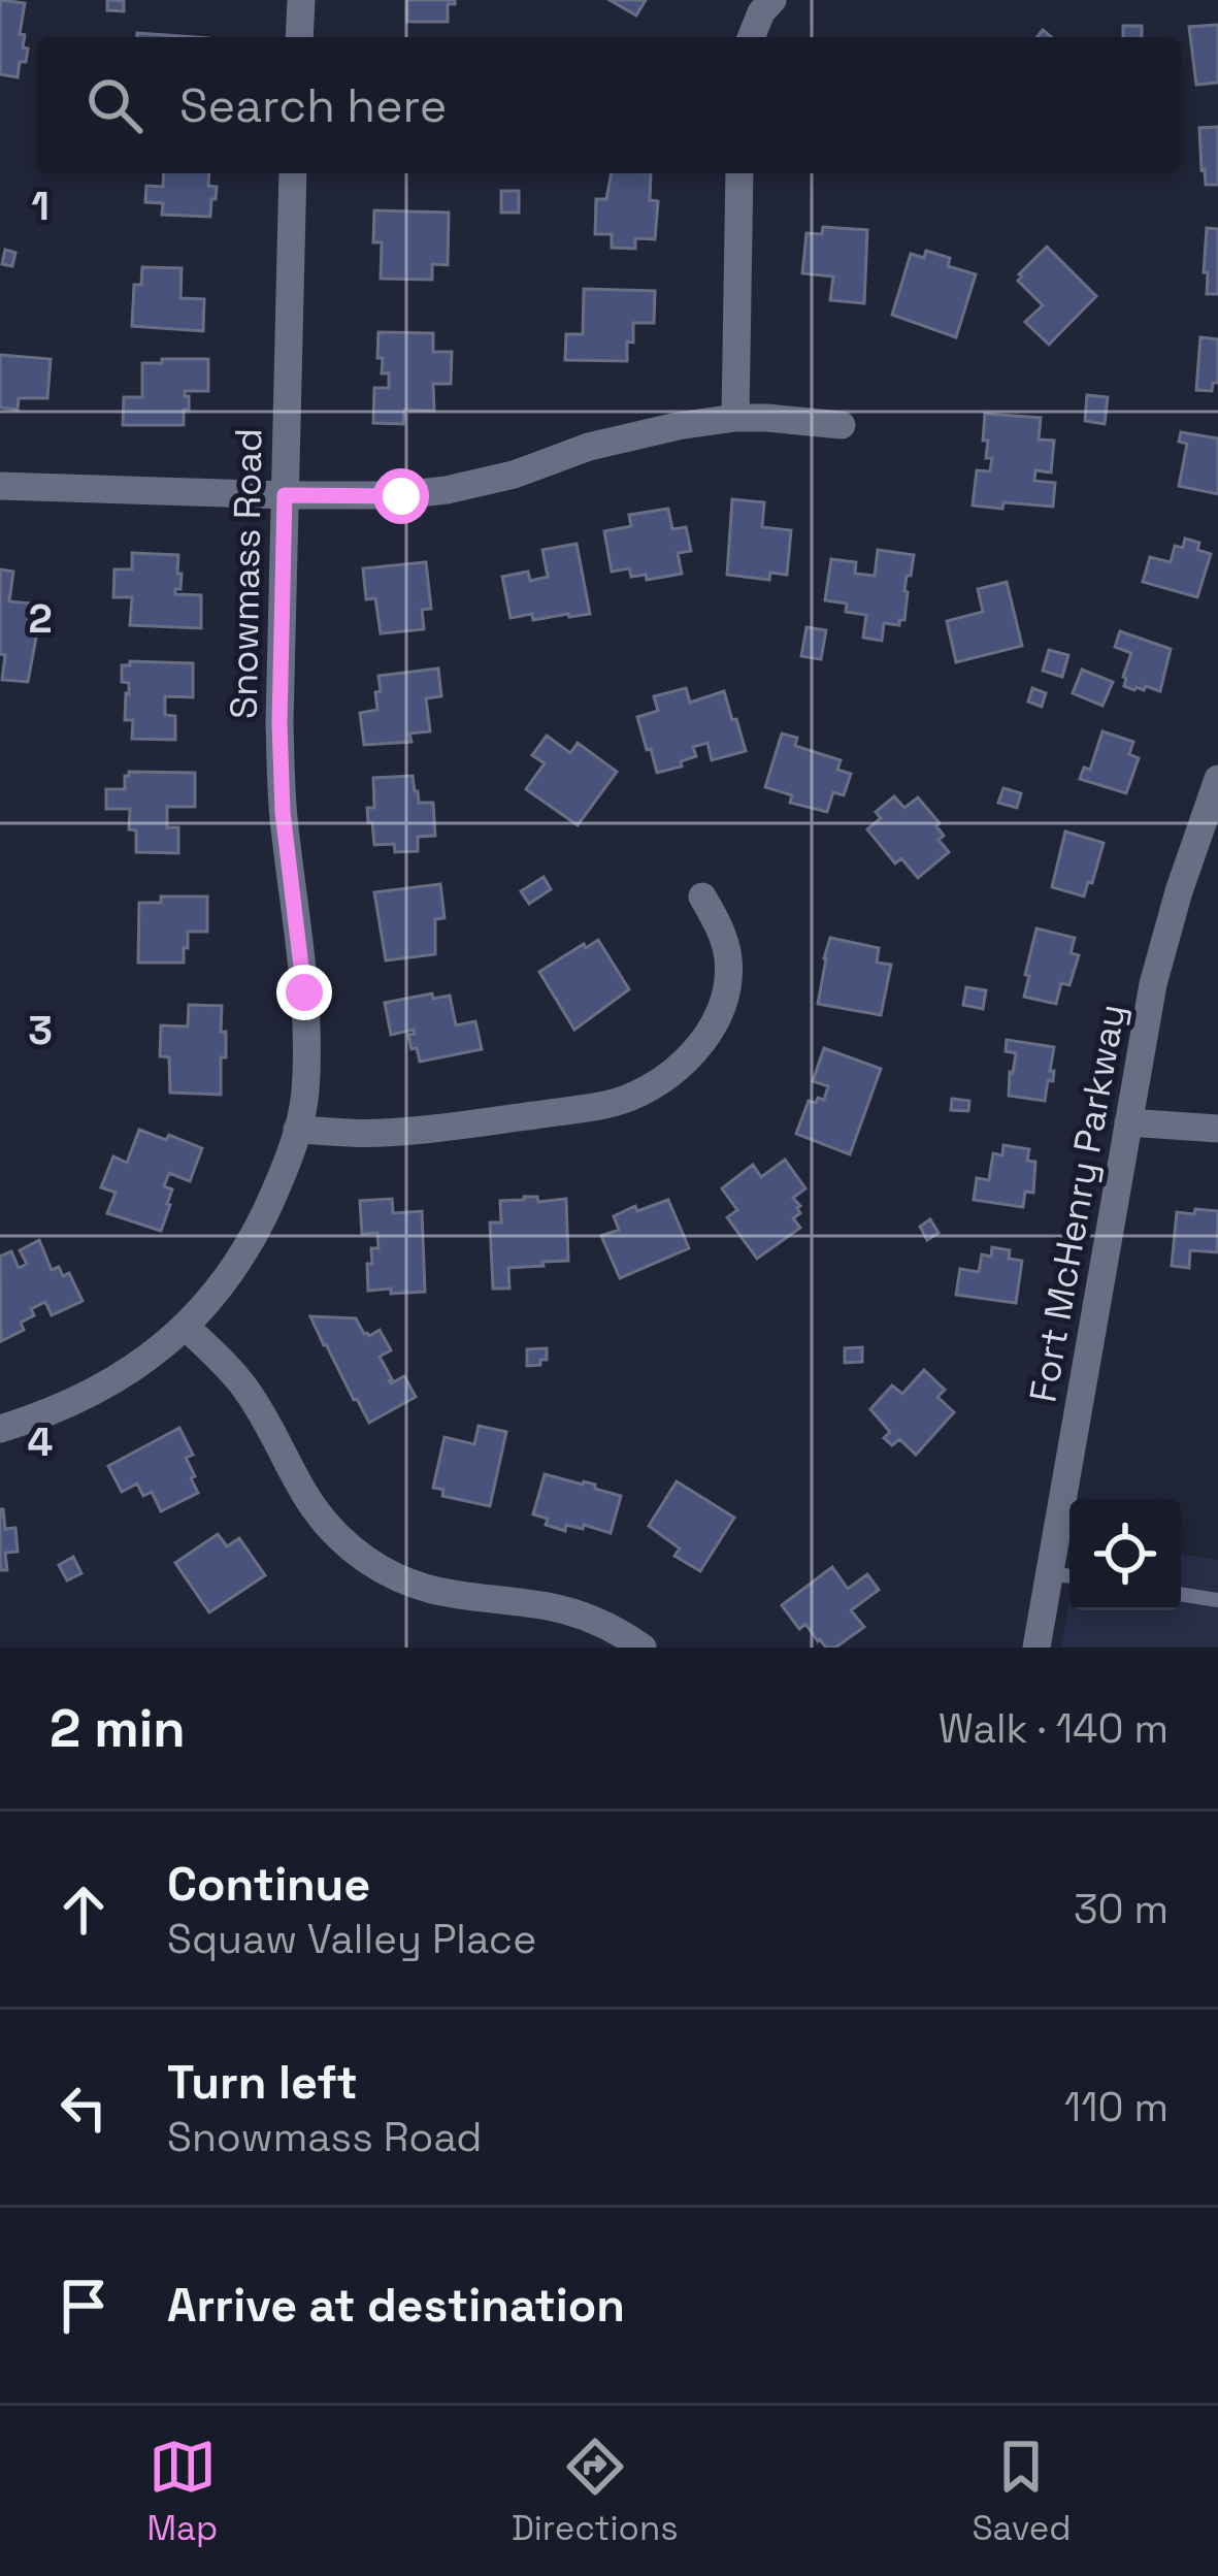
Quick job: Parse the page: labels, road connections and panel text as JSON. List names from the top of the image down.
{
  "streets": {
    "street": ["Snowmass Road", "Fort McHenry Parkway"]
  },
  "page": {
    "search": "Search here",
    "heading": ["2 min", "Walk · 140 m"],
    "list": [
      ["Continue", "Squaw Valley Place", "30 m"],
      ["Turn left", "Snowmass Road", "110 m"],
      "Arrive at destination"
    ],
    "nav": ["Map", "Directions", "Saved"]
  },
  "grid": {
    "rows": [
      "1",
      "2",
      "3",
      "4"
    ]
  }
}
